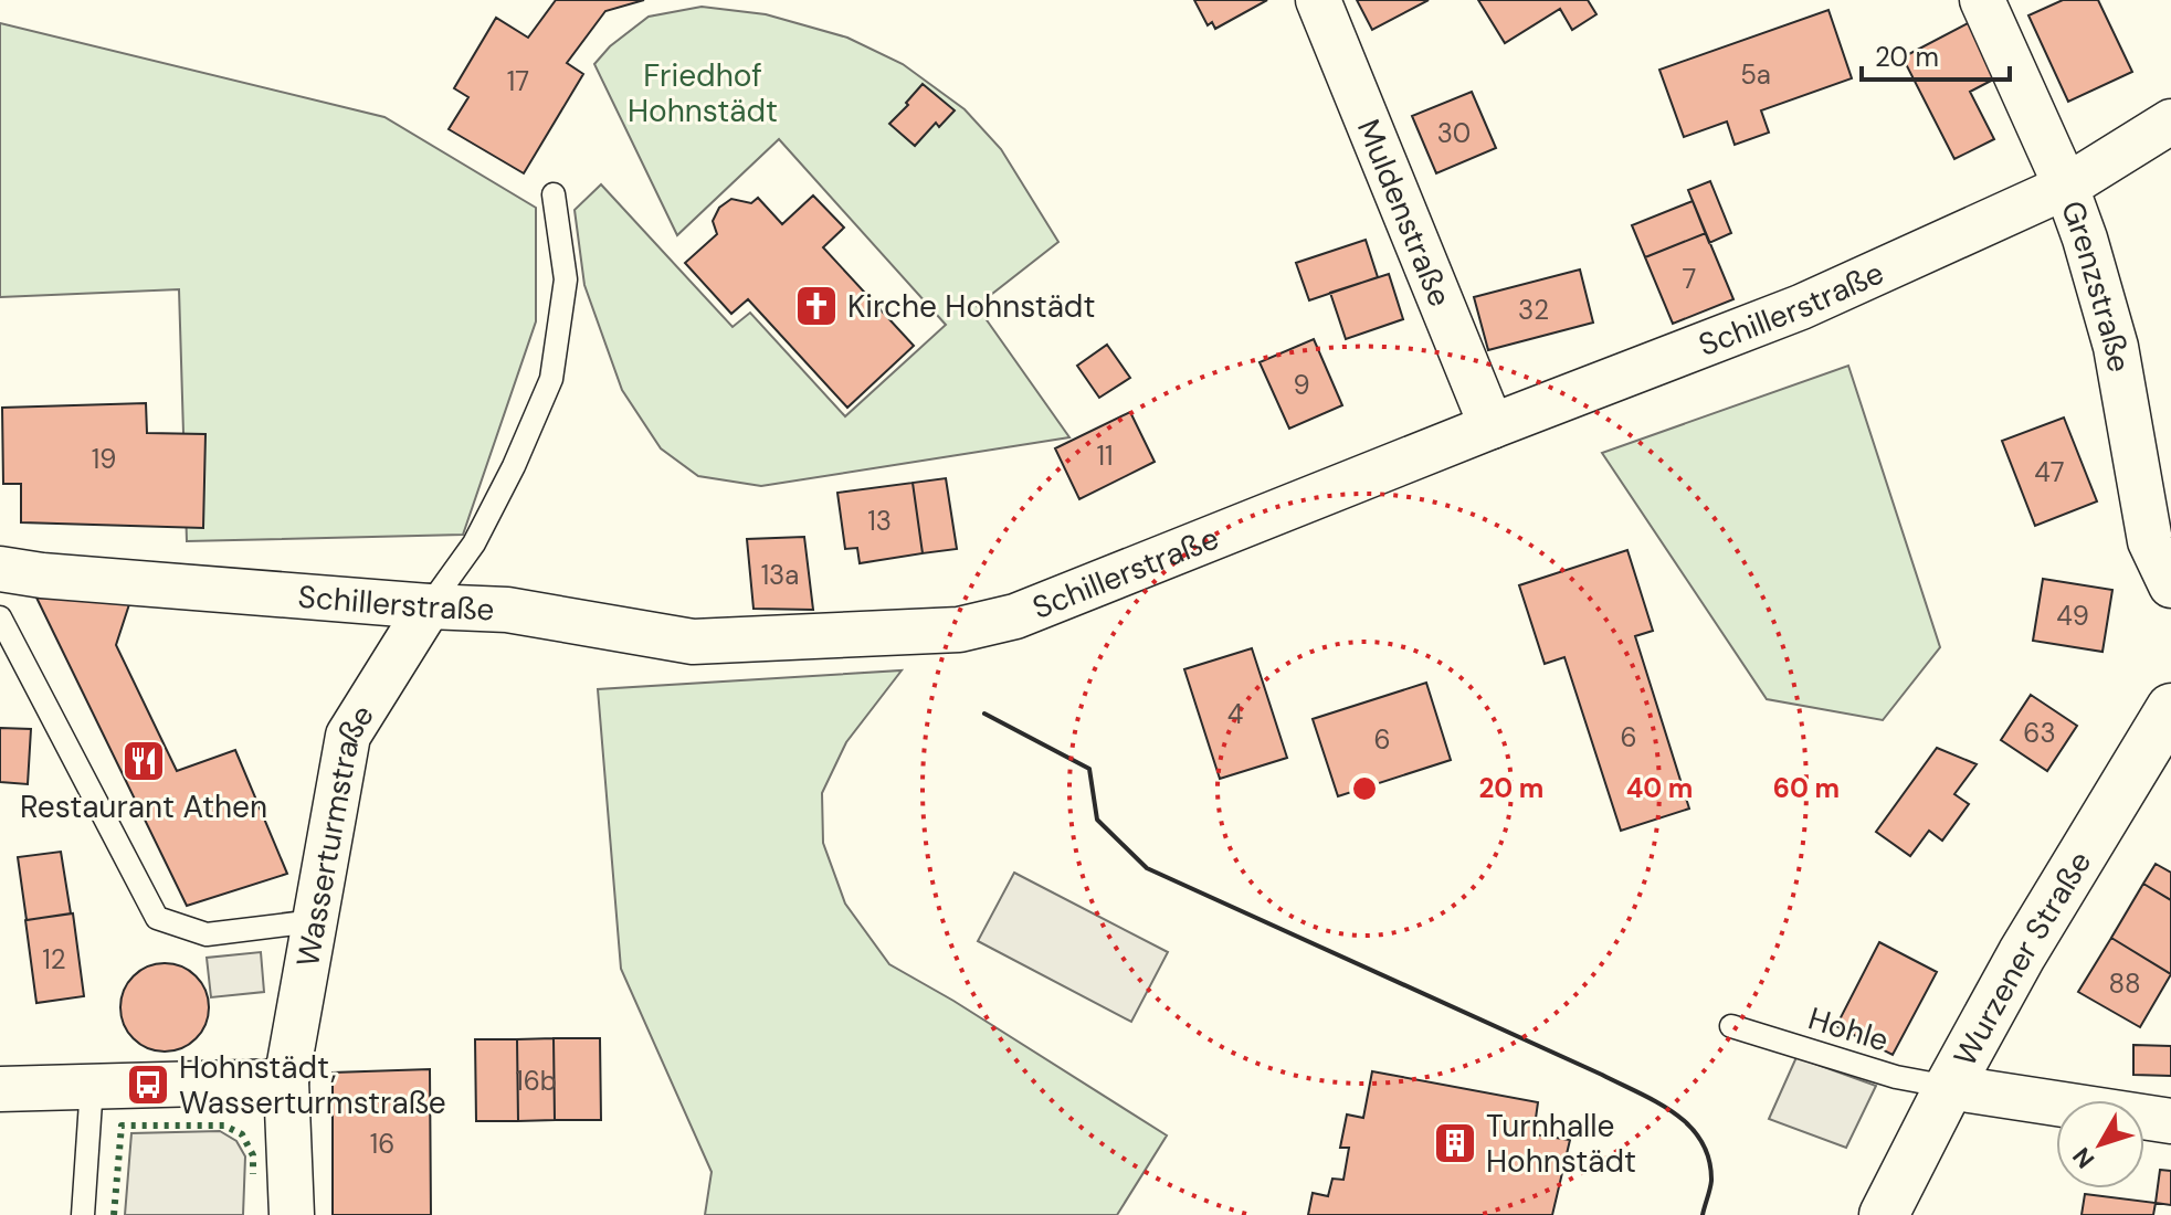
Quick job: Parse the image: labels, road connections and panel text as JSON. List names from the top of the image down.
{
  "streets": {
    "main road": ["Wurzener Straße"],
    "street": [
      "Muldenstraße",
      "Grenzstraße",
      "Schillerstraße",
      "Wasserturmstraße"
    ],
    "lane": ["Hohle"]
  },
  "crossings": [
    ["Muldenstraße", "Schillerstraße"],
    ["Grenzstraße", "Schillerstraße"],
    ["Schillerstraße", "Wasserturmstraße"],
    ["Wurzener Straße", "Hohle"]
  ],
  "parks": ["Friedhof Hohnstädt"],
  "places": {
    "church": ["Kirche Hohnstädt"],
    "restaurant": ["Restaurant Athen"],
    "bus stop": ["Hohnstädt, Wasserturmstraße"],
    "building": ["Turnhalle Hohnstädt"]
  },
  "house_numbers": [
    "5a",
    "17",
    "30",
    "7",
    "32",
    "9",
    "11",
    "19",
    "47",
    "13",
    "13a",
    "49",
    "4",
    "63",
    "6",
    "6",
    "12",
    "88",
    "16b",
    "16"
  ],
  "scale_bar": "20 m",
  "north": "bottom left",
  "rings": ["20 m", "40 m", "60 m"]
}
